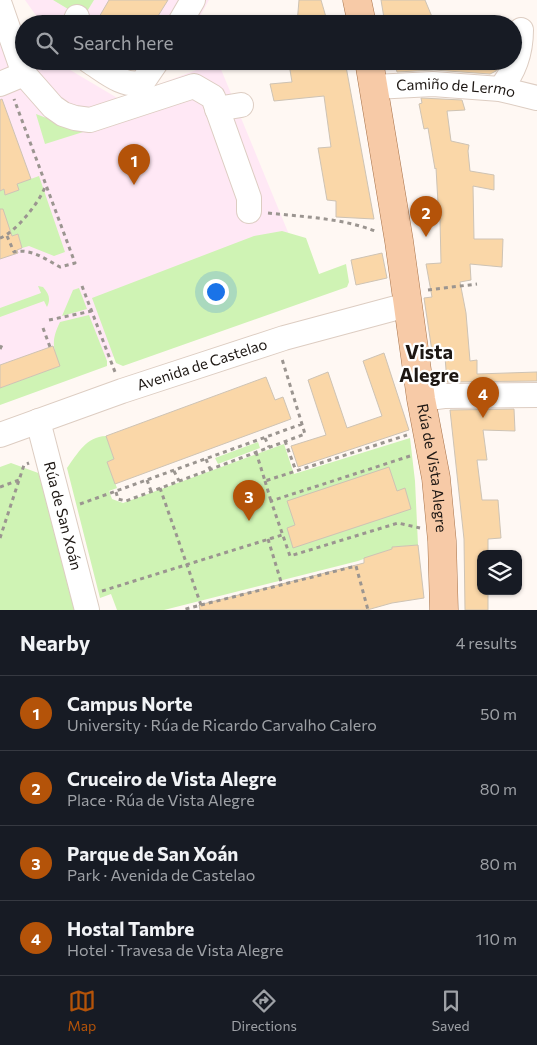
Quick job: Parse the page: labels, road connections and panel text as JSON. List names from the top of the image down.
{
  "streets": {
    "main road": ["Rúa de Vista Alegre"],
    "street": ["Camiño de Lermo", "Avenida de Castelao", "Rúa de San Xoán"]
  },
  "crossings": [
    ["Camiño de Lermo", "Rúa de Vista Alegre"],
    ["Avenida de Castelao", "Rúa de Vista Alegre"],
    ["Avenida de Castelao", "Rúa de San Xoán"]
  ],
  "districts": ["Vista Alegre"],
  "page": {
    "search": "Search here",
    "pins": [
      "1",
      "2",
      "4",
      "3"
    ],
    "heading": ["Nearby", "4 results"],
    "list": [
      {
        "mark": "1",
        "name": "Campus Norte",
        "note": "University · Rúa de Ricardo Carvalho Calero",
        "value": "50 m"
      },
      {
        "mark": "2",
        "name": "Cruceiro de Vista Alegre",
        "note": "Place · Rúa de Vista Alegre",
        "value": "80 m"
      },
      {
        "mark": "3",
        "name": "Parque de San Xoán",
        "note": "Park · Avenida de Castelao",
        "value": "80 m"
      },
      {
        "mark": "4",
        "name": "Hostal Tambre",
        "note": "Hotel · Travesa de Vista Alegre",
        "value": "110 m"
      }
    ],
    "nav": ["Map", "Directions", "Saved"]
  }
}
